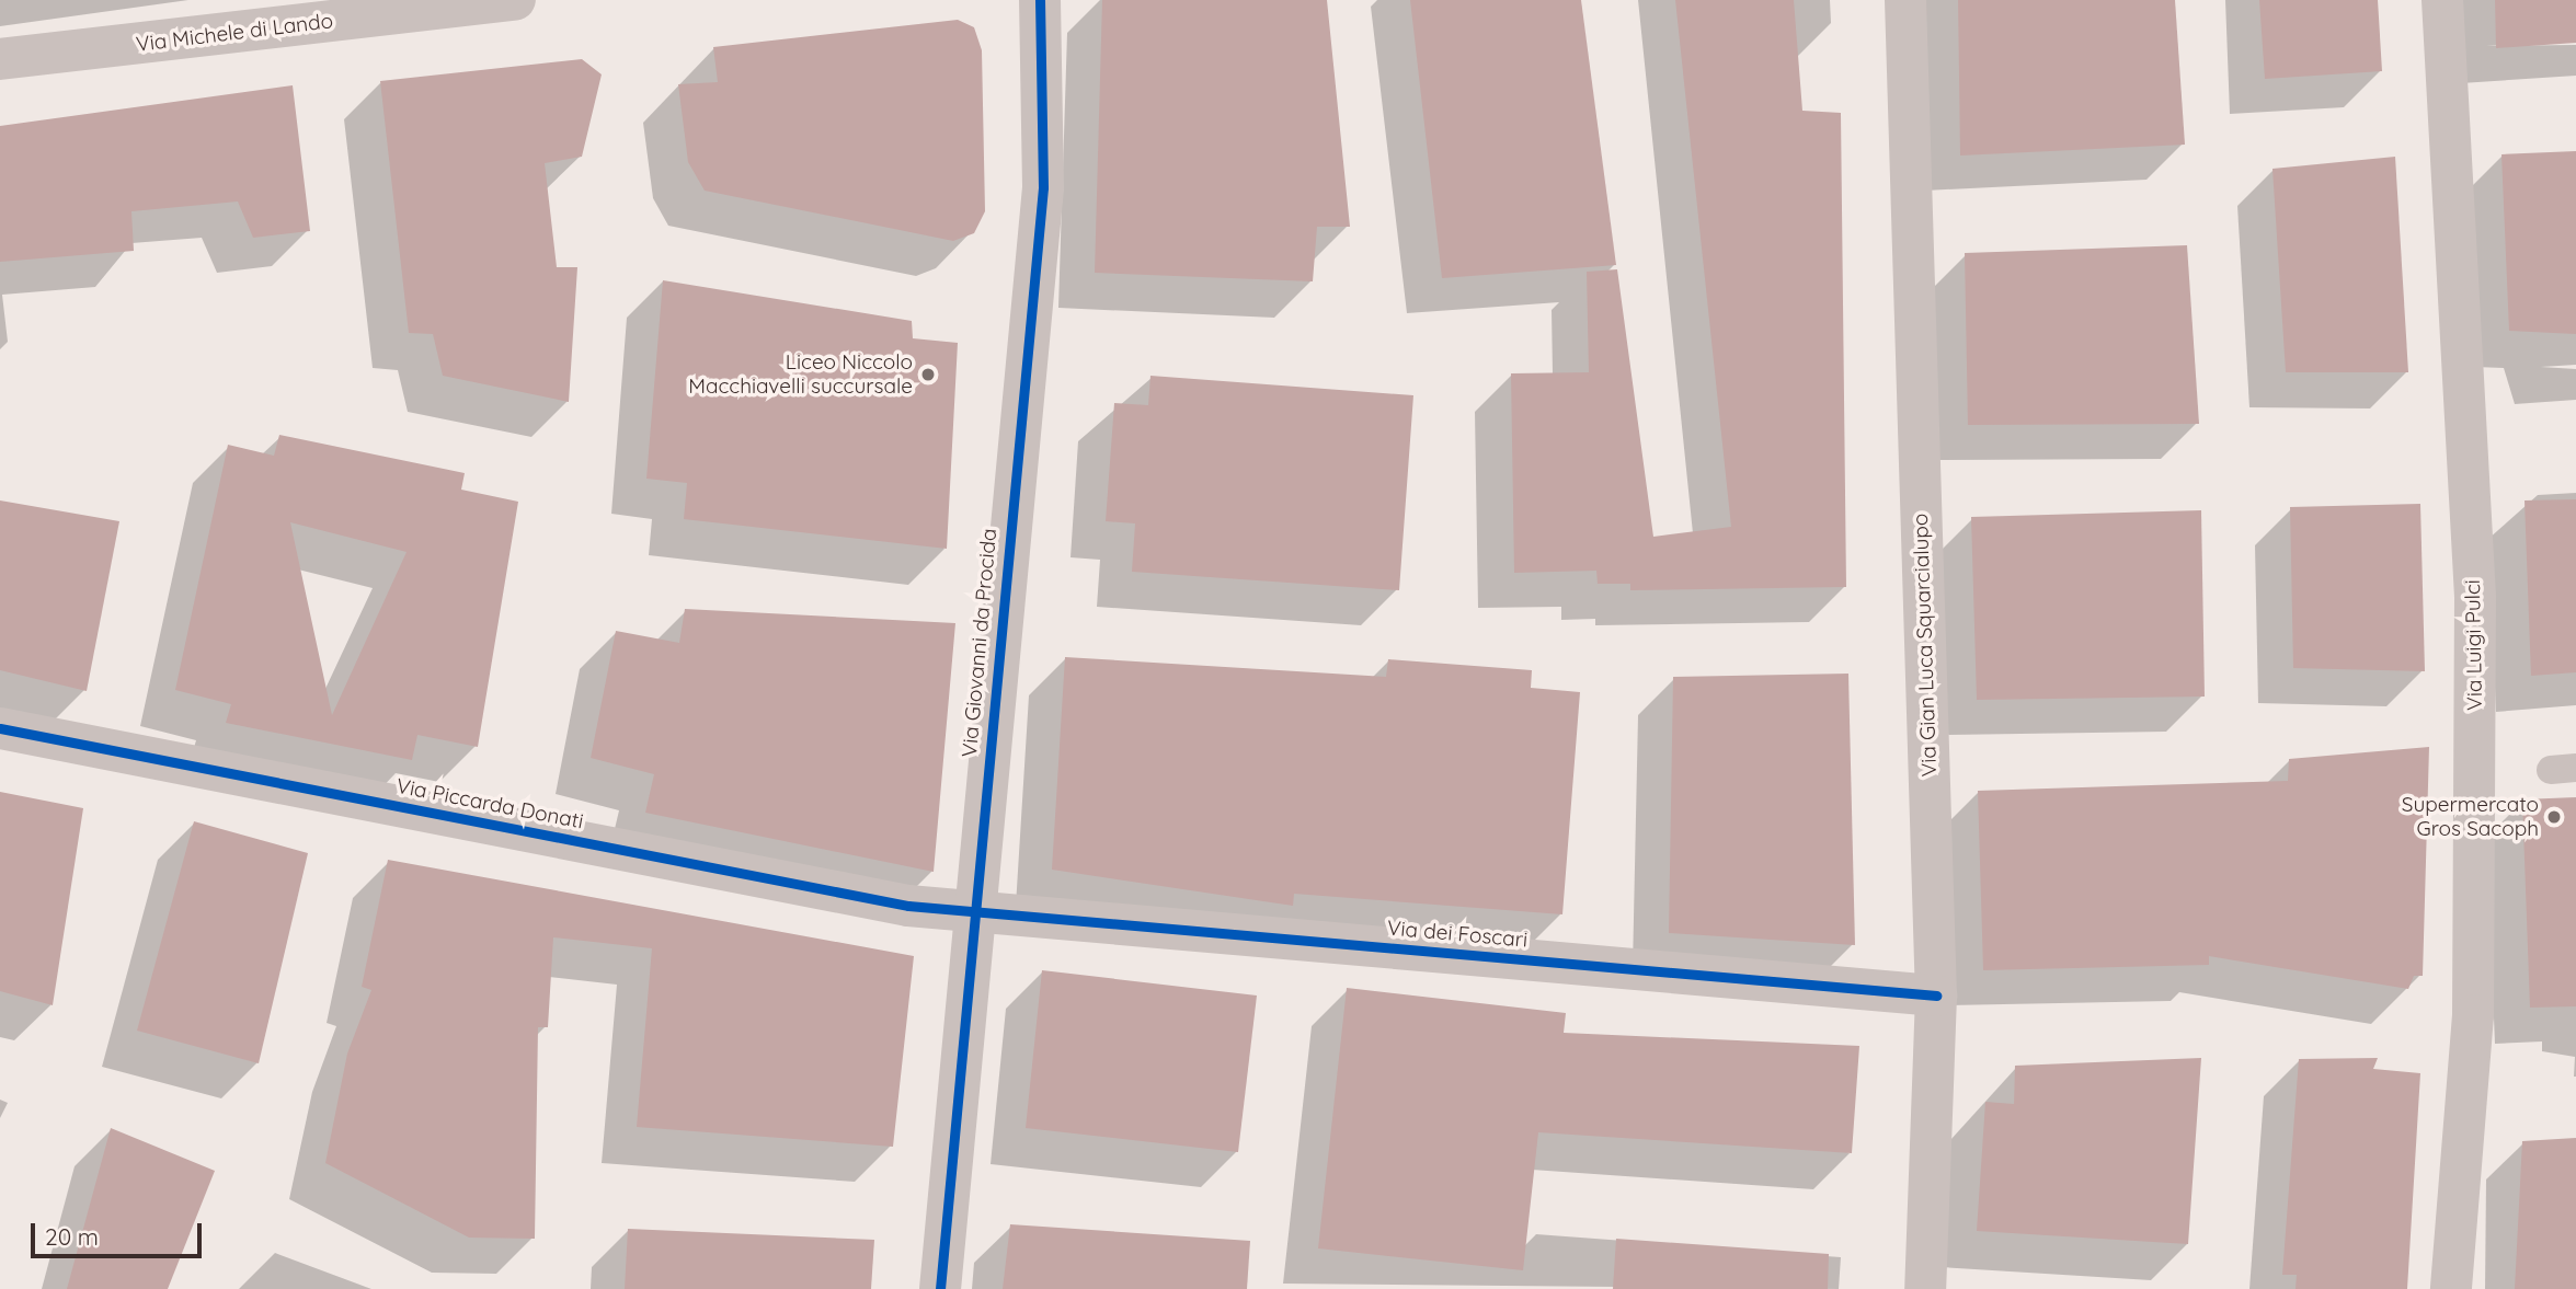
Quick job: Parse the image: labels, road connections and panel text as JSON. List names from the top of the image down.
{
  "streets": {
    "street": [
      "Via Michele di Lando",
      "Via Giovanni da Procida",
      "Via Gian Luca Squarcialupo",
      "Via Luigi Pulci",
      "Via Piccarda Donati",
      "Via dei Foscari"
    ]
  },
  "crossings": [
    ["Via Giovanni da Procida", "Via Piccarda Donati"],
    ["Via Giovanni da Procida", "Via dei Foscari"],
    ["Via Gian Luca Squarcialupo", "Via dei Foscari"],
    ["Via Piccarda Donati", "Via dei Foscari"]
  ],
  "places": ["Liceo Niccolo Macchiavelli succursale", "Supermercato Gros Sacoph"],
  "scale_bar": "20 m"
}
